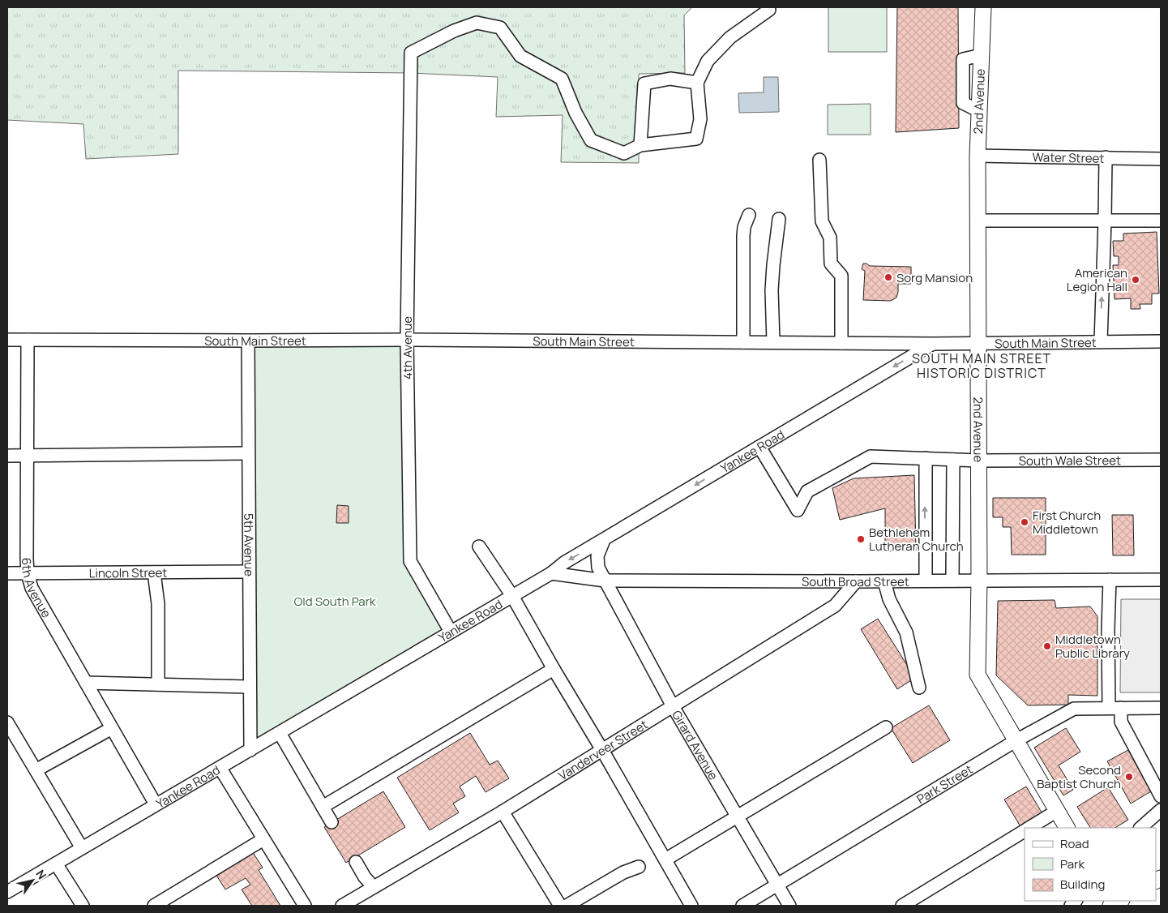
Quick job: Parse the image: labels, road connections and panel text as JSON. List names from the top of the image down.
{
  "streets": {
    "main road": ["2nd Avenue"],
    "street": [
      "Water Street",
      "South Main Street",
      "4th Avenue",
      "Yankee Road",
      "South Wale Street",
      "5th Avenue",
      "Lincoln Street",
      "South Broad Street",
      "6th Avenue",
      "Girard Avenue",
      "Vanderveer Street",
      "Park Street"
    ]
  },
  "crossings": [
    ["2nd Avenue", "Water Street"],
    ["2nd Avenue", "South Main Street"],
    ["2nd Avenue", "South Wale Street"],
    ["2nd Avenue", "South Broad Street"],
    ["2nd Avenue", "Park Street"],
    ["South Main Street", "4th Avenue"],
    ["South Main Street", "Yankee Road"],
    ["South Main Street", "5th Avenue"],
    ["South Main Street", "6th Avenue"],
    ["4th Avenue", "Yankee Road"],
    ["Yankee Road", "South Wale Street"],
    ["Yankee Road", "5th Avenue"],
    ["Yankee Road", "South Broad Street"],
    ["Yankee Road", "6th Avenue"],
    ["Yankee Road", "Girard Avenue"],
    ["5th Avenue", "Lincoln Street"],
    ["Lincoln Street", "6th Avenue"],
    ["South Broad Street", "Girard Avenue"],
    ["South Broad Street", "Vanderveer Street"],
    ["Girard Avenue", "Vanderveer Street"],
    ["Girard Avenue", "Park Street"]
  ],
  "one_way": ["Yankee Road"],
  "districts": ["SOUTH MAIN STREET HISTORIC DISTRICT"],
  "parks": ["Old South Park"],
  "places": [
    "Sorg Mansion",
    "American Legion Hall",
    "First Church Middletown",
    "Bethlehem Lutheran Church",
    "Middletown Public Library",
    "Second Baptist Church"
  ],
  "legend": ["Road", "Park", "Building"],
  "north": "top right"
}
